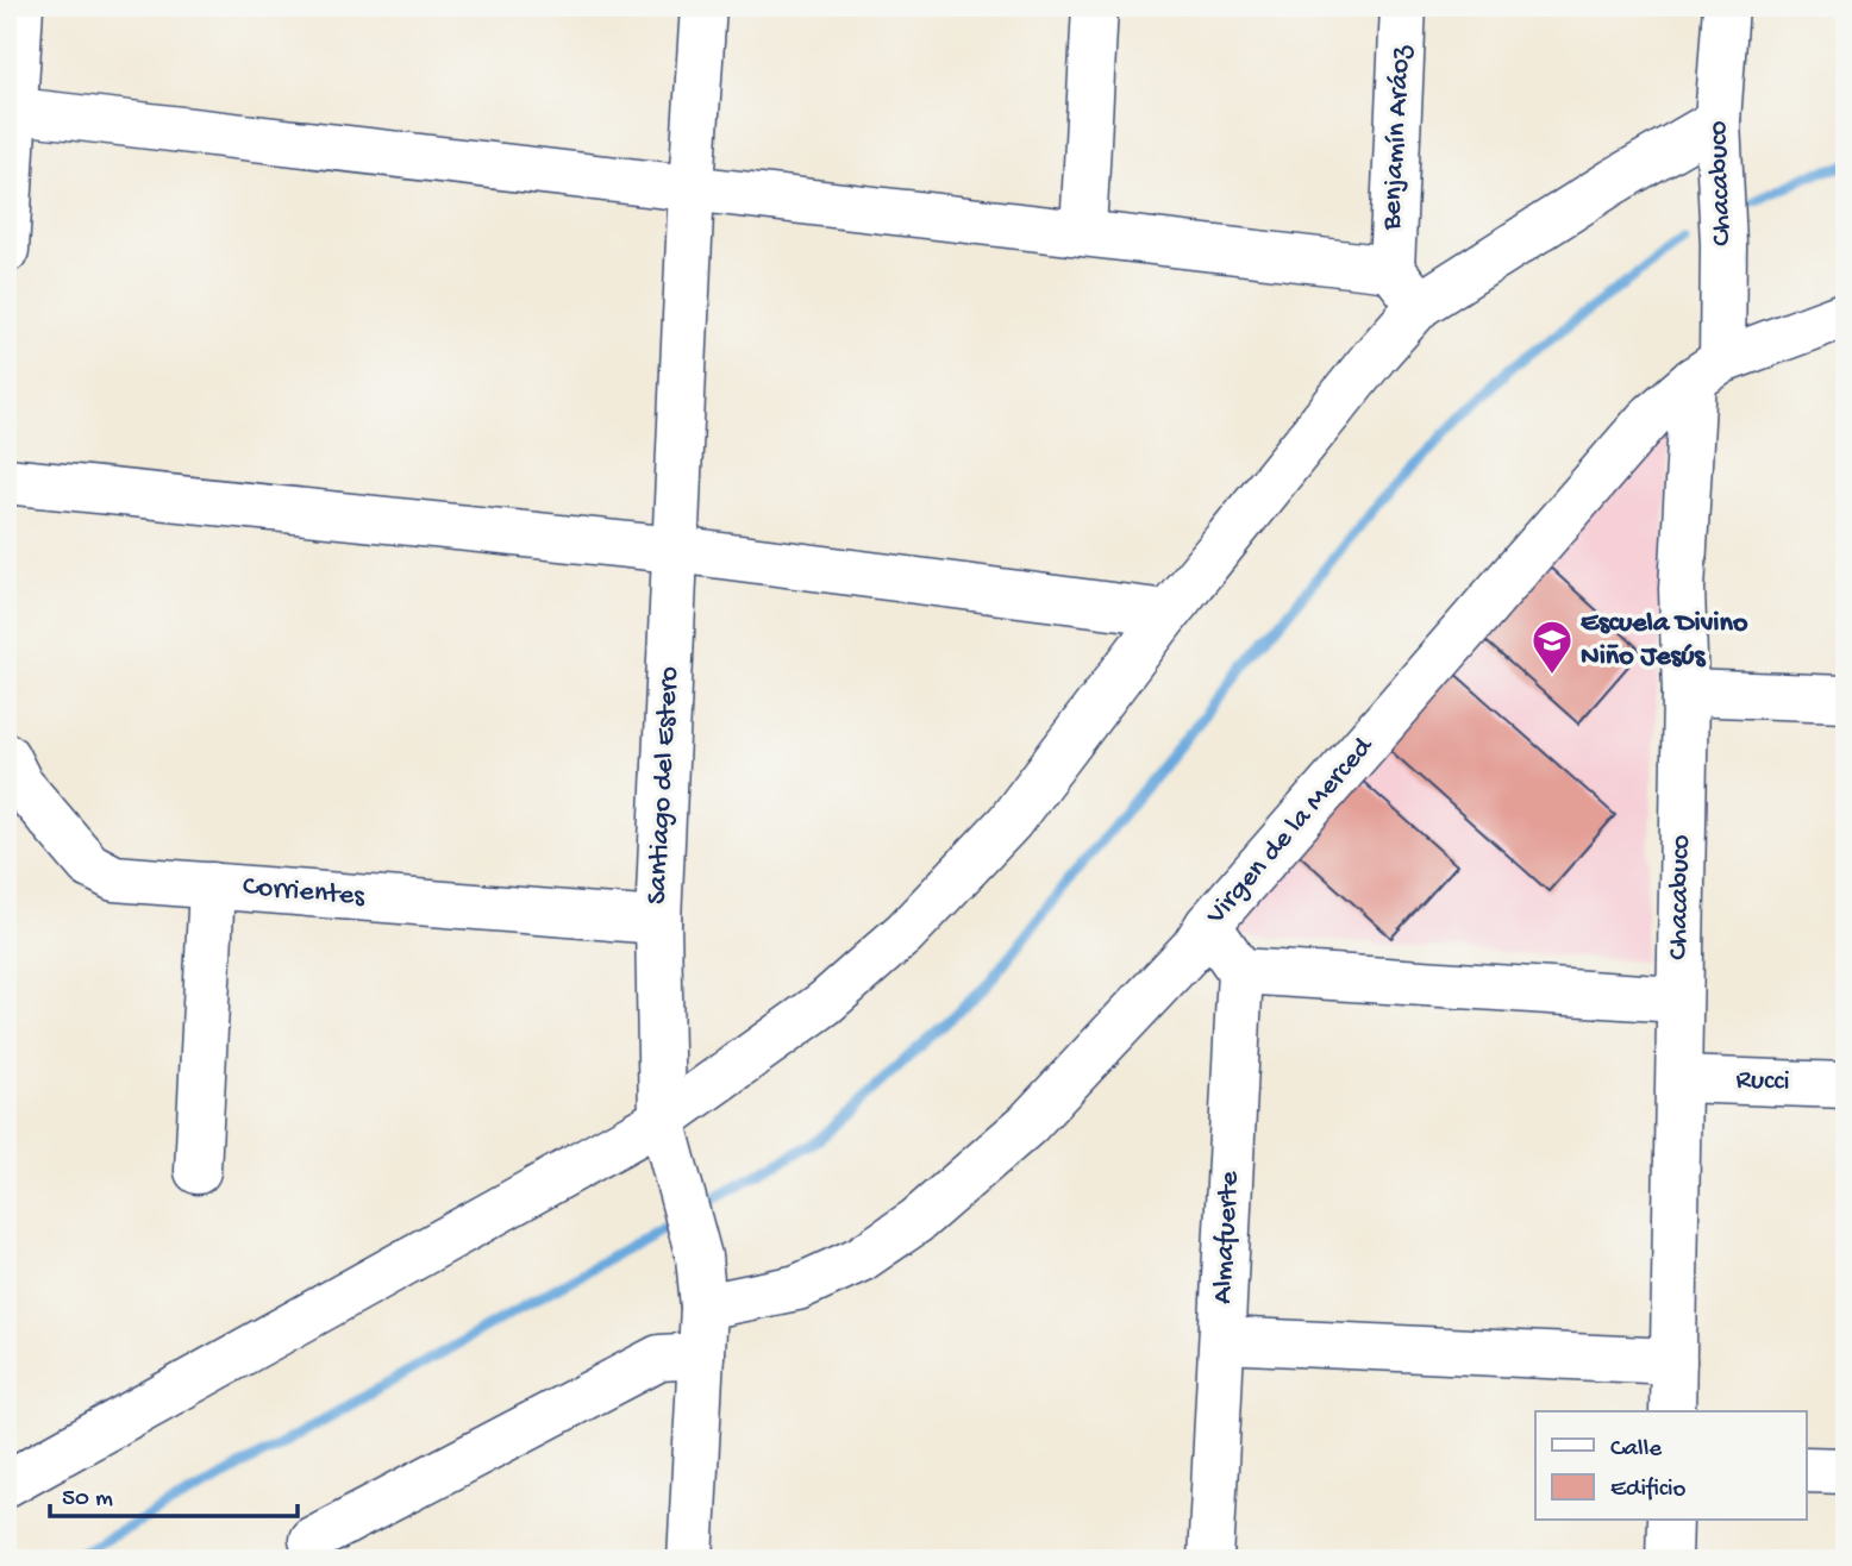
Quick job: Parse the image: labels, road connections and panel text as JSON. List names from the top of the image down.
{
  "streets": {
    "street": [
      "Benjamín Aráoz",
      "Chacabuco",
      "Santiago del Estero",
      "Virgen de la Merced",
      "Corrientes",
      "Rucci",
      "Almafuerte"
    ]
  },
  "crossings": [
    ["Chacabuco", "Virgen de la Merced"],
    ["Chacabuco", "Rucci"],
    ["Santiago del Estero", "Virgen de la Merced"],
    ["Santiago del Estero", "Corrientes"]
  ],
  "places": {
    "school or university": ["Escuela Divino Niño Jesús"]
  },
  "legend": ["Calle", "Edificio"],
  "scale_bar": "50 m"
}
